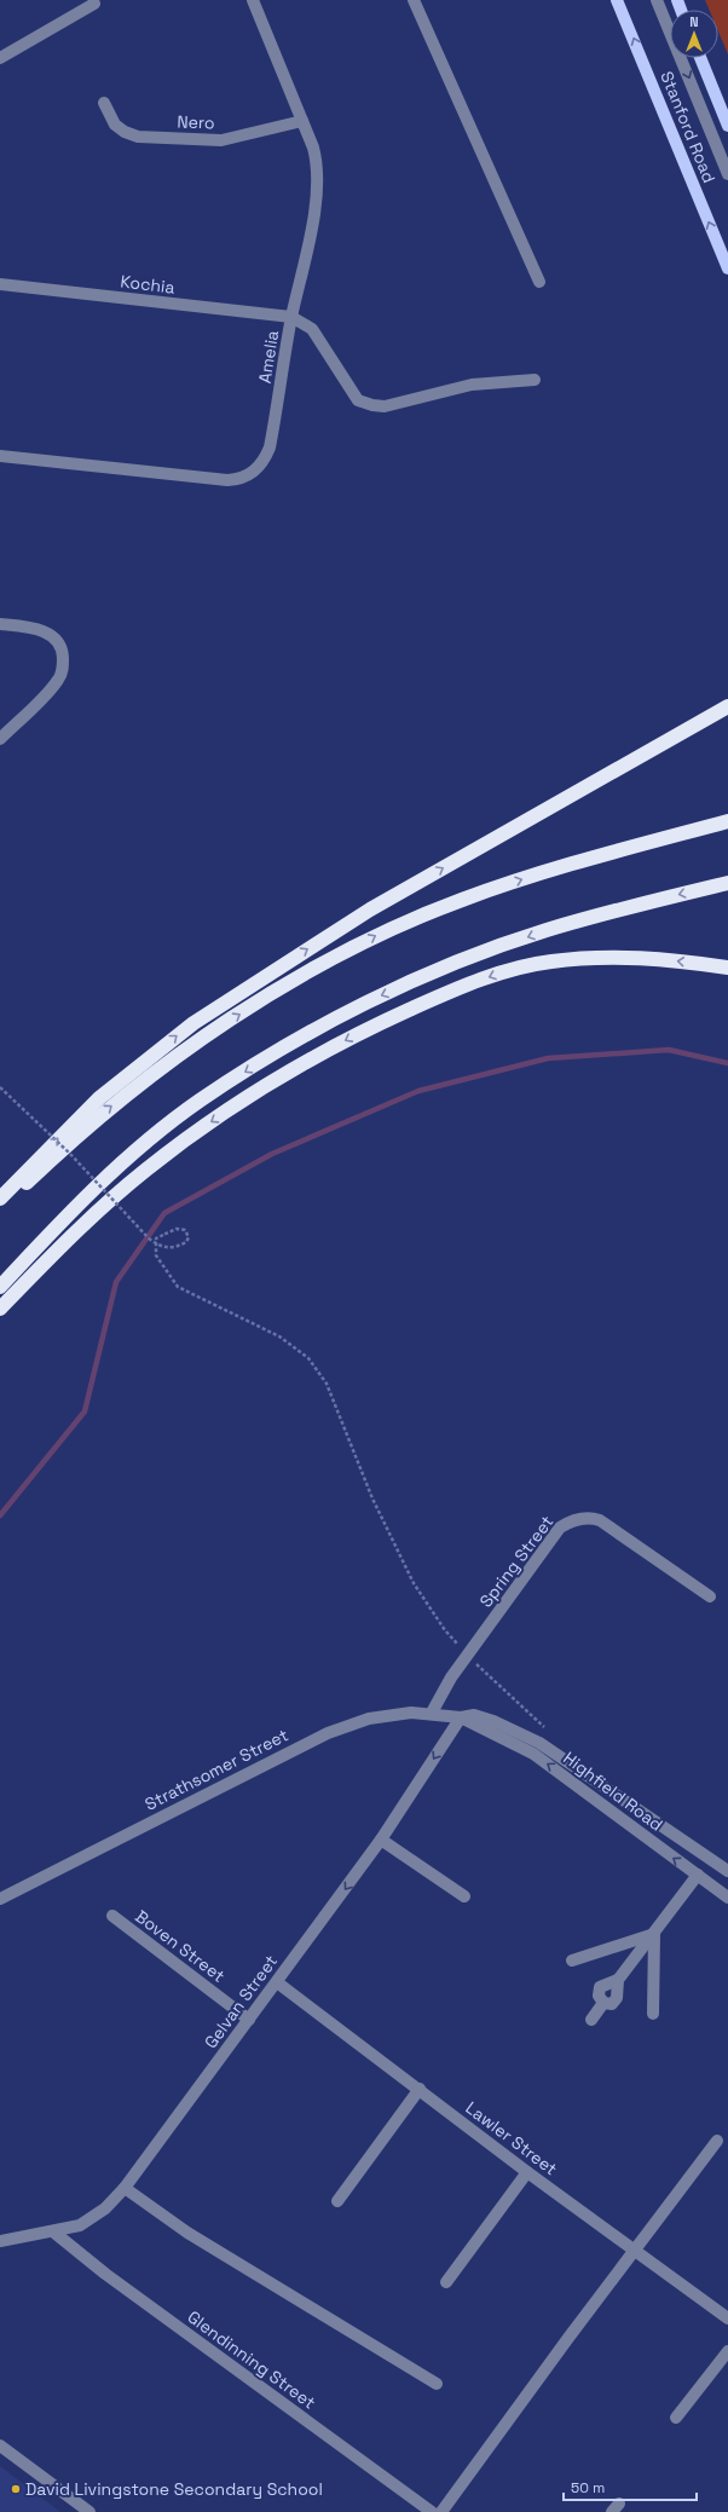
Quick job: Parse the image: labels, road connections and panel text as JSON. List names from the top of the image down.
{
  "streets": {
    "main road": ["Stanford Road"],
    "street": [
      "Nero",
      "Kochia",
      "Amelia",
      "Spring Street",
      "Strathsomer Street",
      "Highfield Road",
      "Boven Street",
      "Gelvan Street",
      "Lawler Street",
      "Glendinning Street"
    ]
  },
  "crossings": [
    ["Nero", "Amelia"],
    ["Kochia", "Amelia"],
    ["Spring Street", "Strathsomer Street"],
    ["Strathsomer Street", "Highfield Road"],
    ["Strathsomer Street", "Gelvan Street"],
    ["Highfield Road", "Gelvan Street"],
    ["Boven Street", "Gelvan Street"],
    ["Gelvan Street", "Lawler Street"],
    ["Gelvan Street", "Glendinning Street"]
  ],
  "one_way": ["Stanford Road", "Gelvan Street"],
  "places": ["David Livingstone Secondary School"],
  "scale_bar": "50 m",
  "north": "top"
}
